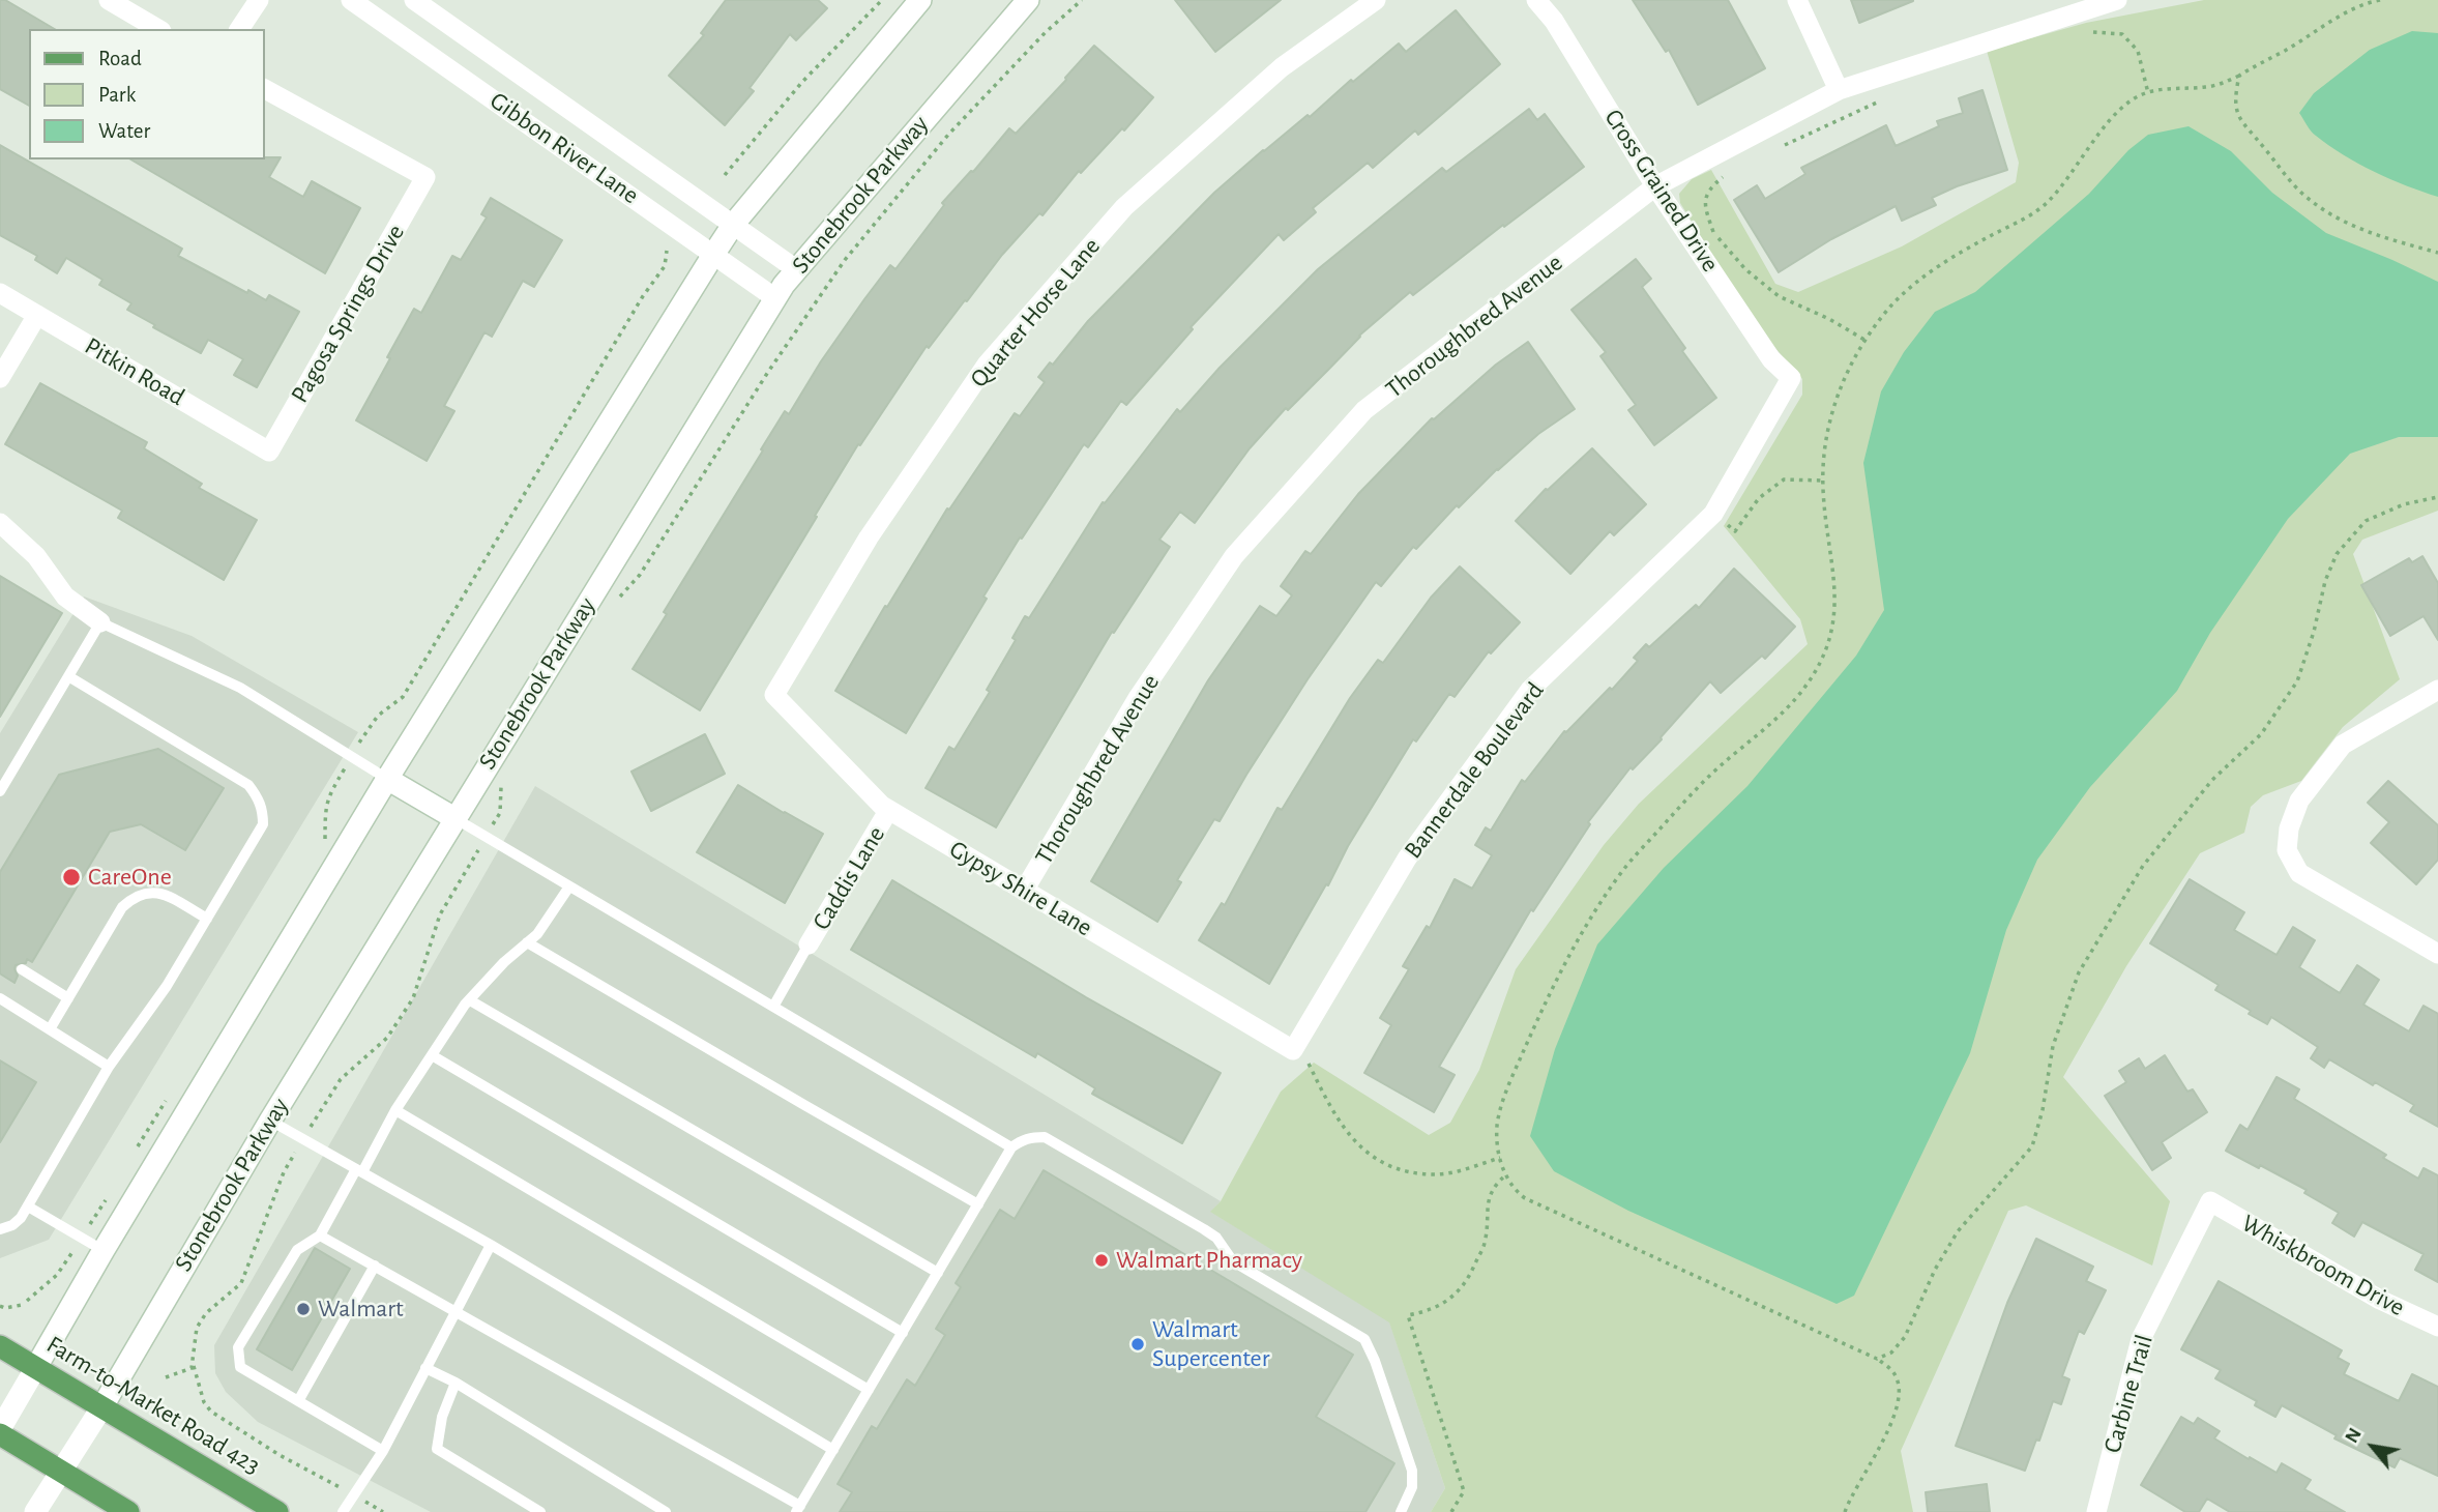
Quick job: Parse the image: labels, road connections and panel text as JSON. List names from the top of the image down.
{
  "streets": {
    "main road": ["Stonebrook Parkway", "Farm-to-Market Road 423"],
    "street": [
      "Gibbon River Lane",
      "Cross Grained Drive",
      "Quarter Horse Lane",
      "Pagosa Springs Drive",
      "Thoroughbred Avenue",
      "Pitkin Road",
      "Bannerdale Boulevard",
      "Caddis Lane",
      "Gypsy Shire Lane",
      "Whiskbroom Drive",
      "Carbine Trail"
    ]
  },
  "crossings": [
    ["Gibbon River Lane", "Stonebrook Parkway"],
    ["Cross Grained Drive", "Thoroughbred Avenue"],
    ["Cross Grained Drive", "Bannerdale Boulevard"],
    ["Stonebrook Parkway", "Farm-to-Market Road 423"],
    ["Quarter Horse Lane", "Gypsy Shire Lane"],
    ["Pagosa Springs Drive", "Pitkin Road"],
    ["Thoroughbred Avenue", "Gypsy Shire Lane"],
    ["Bannerdale Boulevard", "Gypsy Shire Lane"],
    ["Caddis Lane", "Gypsy Shire Lane"],
    ["Whiskbroom Drive", "Carbine Trail"]
  ],
  "places": [
    "CareOne",
    "Walmart Pharmacy",
    "Walmart",
    "Walmart Supercenter"
  ],
  "legend": ["Road", "Park", "Water"],
  "north": "top left"
}
